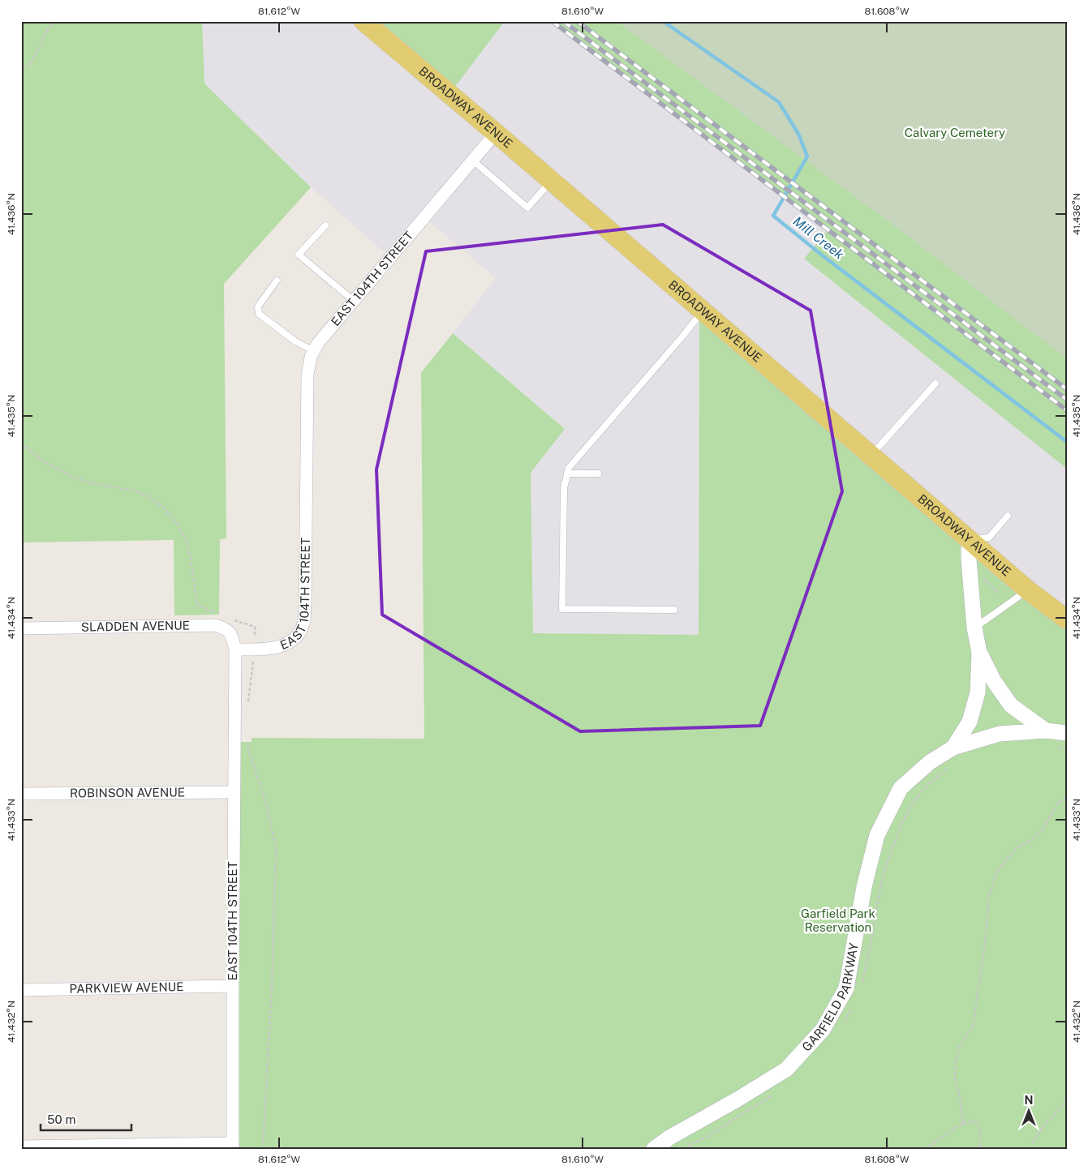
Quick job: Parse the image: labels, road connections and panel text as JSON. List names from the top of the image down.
{
  "streets": {
    "main road": ["BROADWAY AVENUE"],
    "street": [
      "EAST 104TH STREET",
      "SLADDEN AVENUE",
      "ROBINSON AVENUE",
      "PARKVIEW AVENUE",
      "GARFIELD PARKWAY"
    ]
  },
  "crossings": [
    ["BROADWAY AVENUE", "EAST 104TH STREET"],
    ["BROADWAY AVENUE", "GARFIELD PARKWAY"],
    ["EAST 104TH STREET", "SLADDEN AVENUE"],
    ["EAST 104TH STREET", "ROBINSON AVENUE"],
    ["EAST 104TH STREET", "PARKVIEW AVENUE"]
  ],
  "water": ["Mill Creek"],
  "parks": ["Calvary Cemetery", "Garfield Park Reservation"],
  "scale_bar": "50 m",
  "north": "top",
  "coordinates": [
    "81.612°W",
    "81.610°W",
    "81.608°W",
    "41.436°N",
    "41.435°N",
    "41.434°N",
    "41.433°N",
    "41.432°N"
  ]
}
